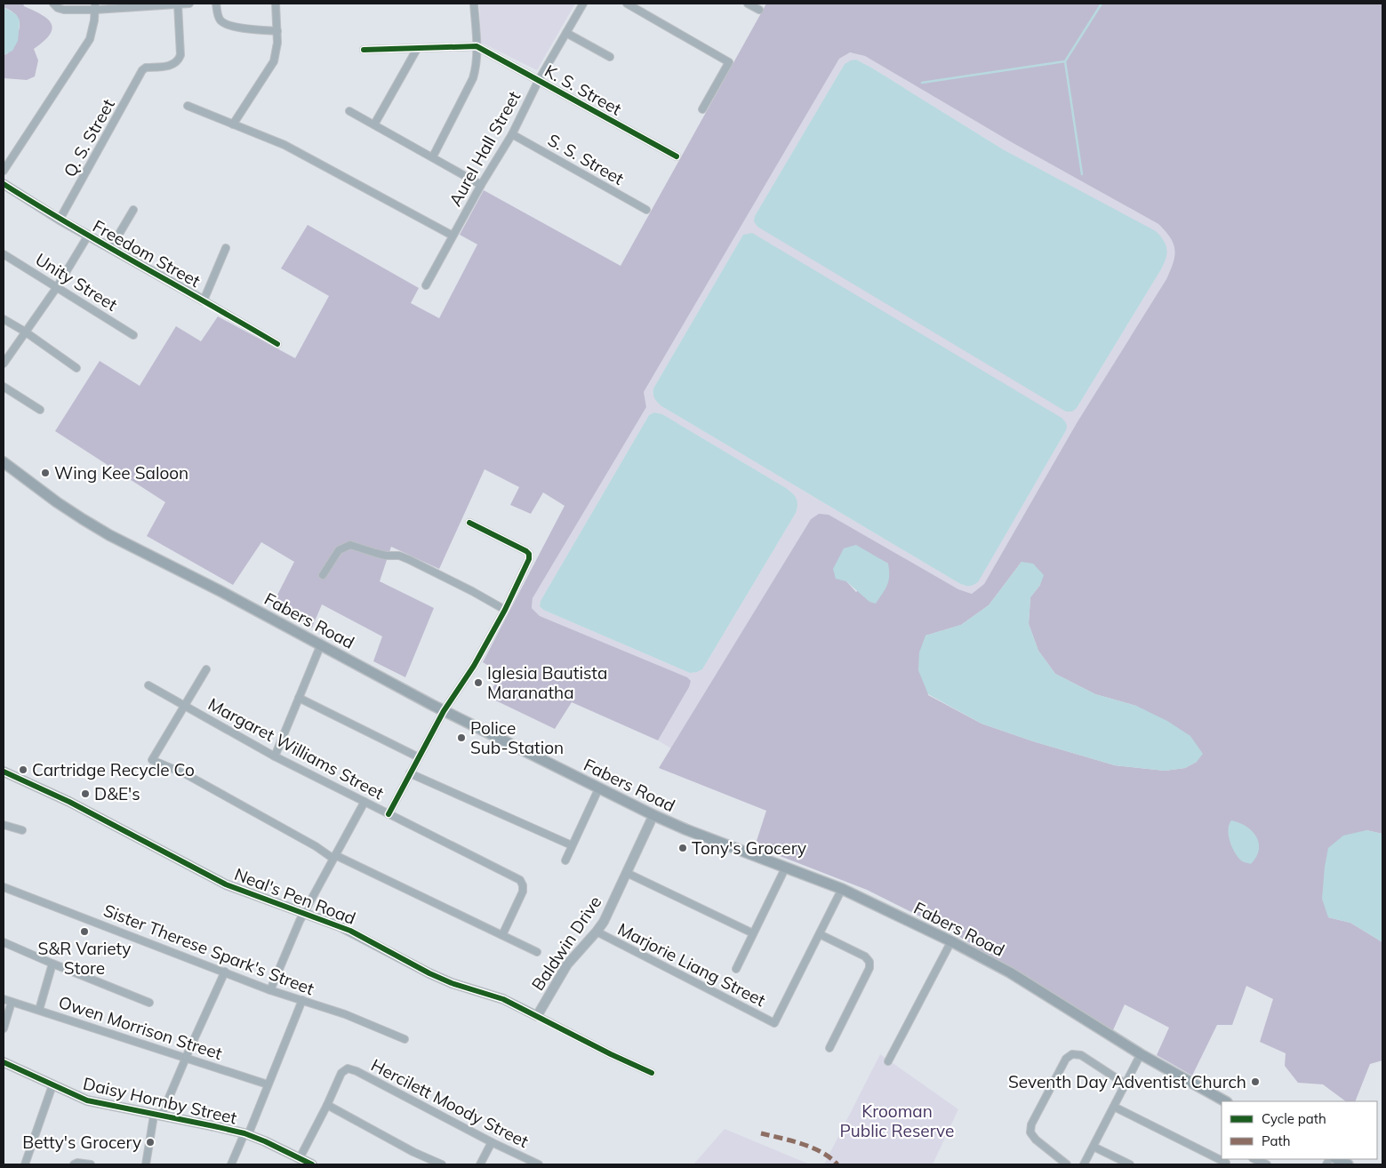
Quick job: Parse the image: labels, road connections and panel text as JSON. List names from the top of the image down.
{
  "streets": {
    "main road": ["Fabers Road"],
    "street": [
      "K. S. Street",
      "Q. S. Street",
      "Aurel Hall Street",
      "S. S. Street",
      "Freedom Street",
      "Unity Street",
      "Margaret Williams Street",
      "Neal's Pen Road",
      "Baldwin Drive",
      "Sister Therese Spark's Street",
      "Marjorie Liang Street",
      "Owen Morrison Street",
      "Daisy Hornby Street",
      "Hercilett Moody Street"
    ]
  },
  "crossings": [
    ["K. S. Street", "Aurel Hall Street"],
    ["Q. S. Street", "Freedom Street"],
    ["Aurel Hall Street", "S. S. Street"],
    ["Fabers Road", "Baldwin Drive"],
    ["Neal's Pen Road", "Baldwin Drive"],
    ["Baldwin Drive", "Marjorie Liang Street"]
  ],
  "parks": ["Krooman Public Reserve"],
  "places": [
    "Wing Kee Saloon",
    "Iglesia Bautista Maranatha",
    "Police Sub-Station",
    "Cartridge Recycle Co",
    "D&E's",
    "Tony's Grocery",
    "S&R Variety Store",
    "Seventh Day Adventist Church",
    "Betty's Grocery"
  ],
  "legend": ["Cycle path", "Path"]
}
